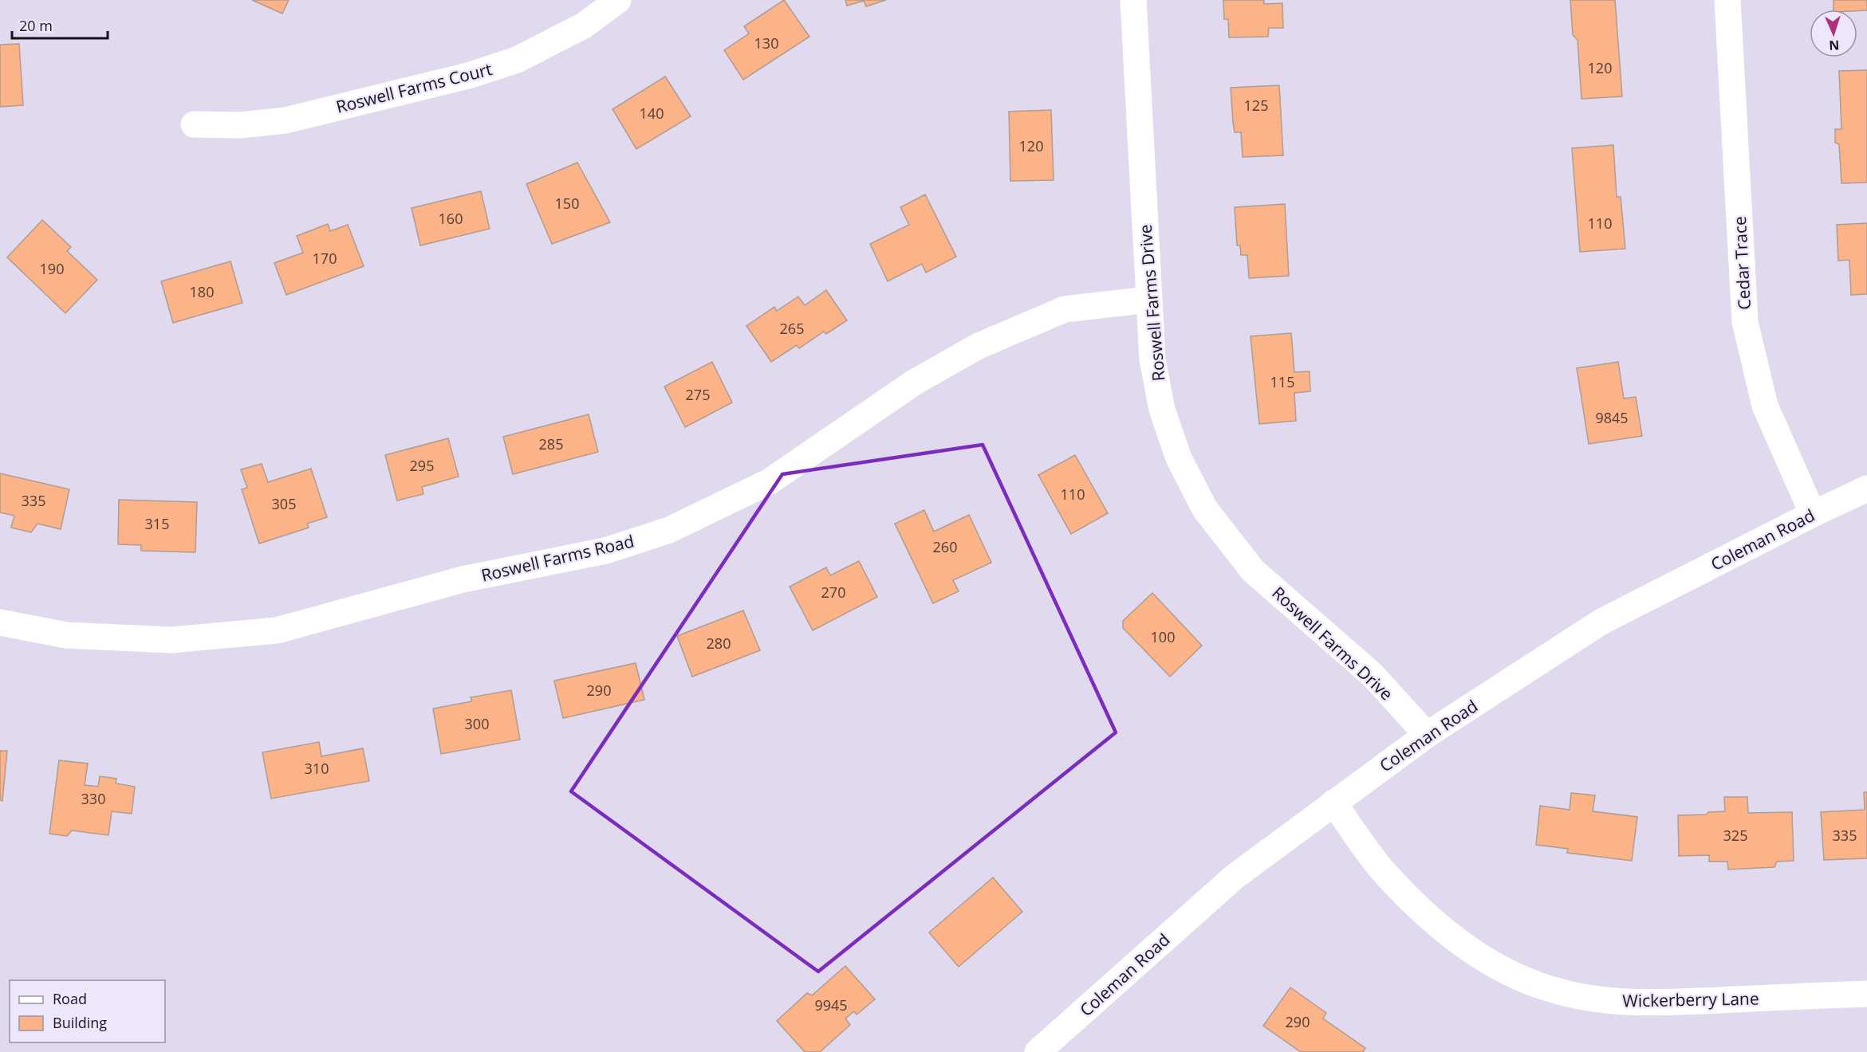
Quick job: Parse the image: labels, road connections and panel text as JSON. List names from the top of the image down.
{
  "streets": {
    "street": [
      "Roswell Farms Court",
      "Cedar Trace",
      "Roswell Farms Drive",
      "Coleman Road",
      "Roswell Farms Road",
      "Wickerberry Lane"
    ]
  },
  "crossings": [
    ["Cedar Trace", "Coleman Road"],
    ["Roswell Farms Drive", "Coleman Road"],
    ["Roswell Farms Drive", "Roswell Farms Road"],
    ["Coleman Road", "Wickerberry Lane"]
  ],
  "house_numbers": [
    "130",
    "120",
    "125",
    "140",
    "120",
    "150",
    "160",
    "110",
    "170",
    "190",
    "180",
    "265",
    "115",
    "275",
    "9845",
    "285",
    "295",
    "110",
    "335",
    "305",
    "315",
    "260",
    "270",
    "100",
    "280",
    "290",
    "300",
    "310",
    "330",
    "325",
    "335",
    "9945",
    "290"
  ],
  "legend": ["Road", "Building"],
  "scale_bar": "20 m",
  "north": "bottom"
}
